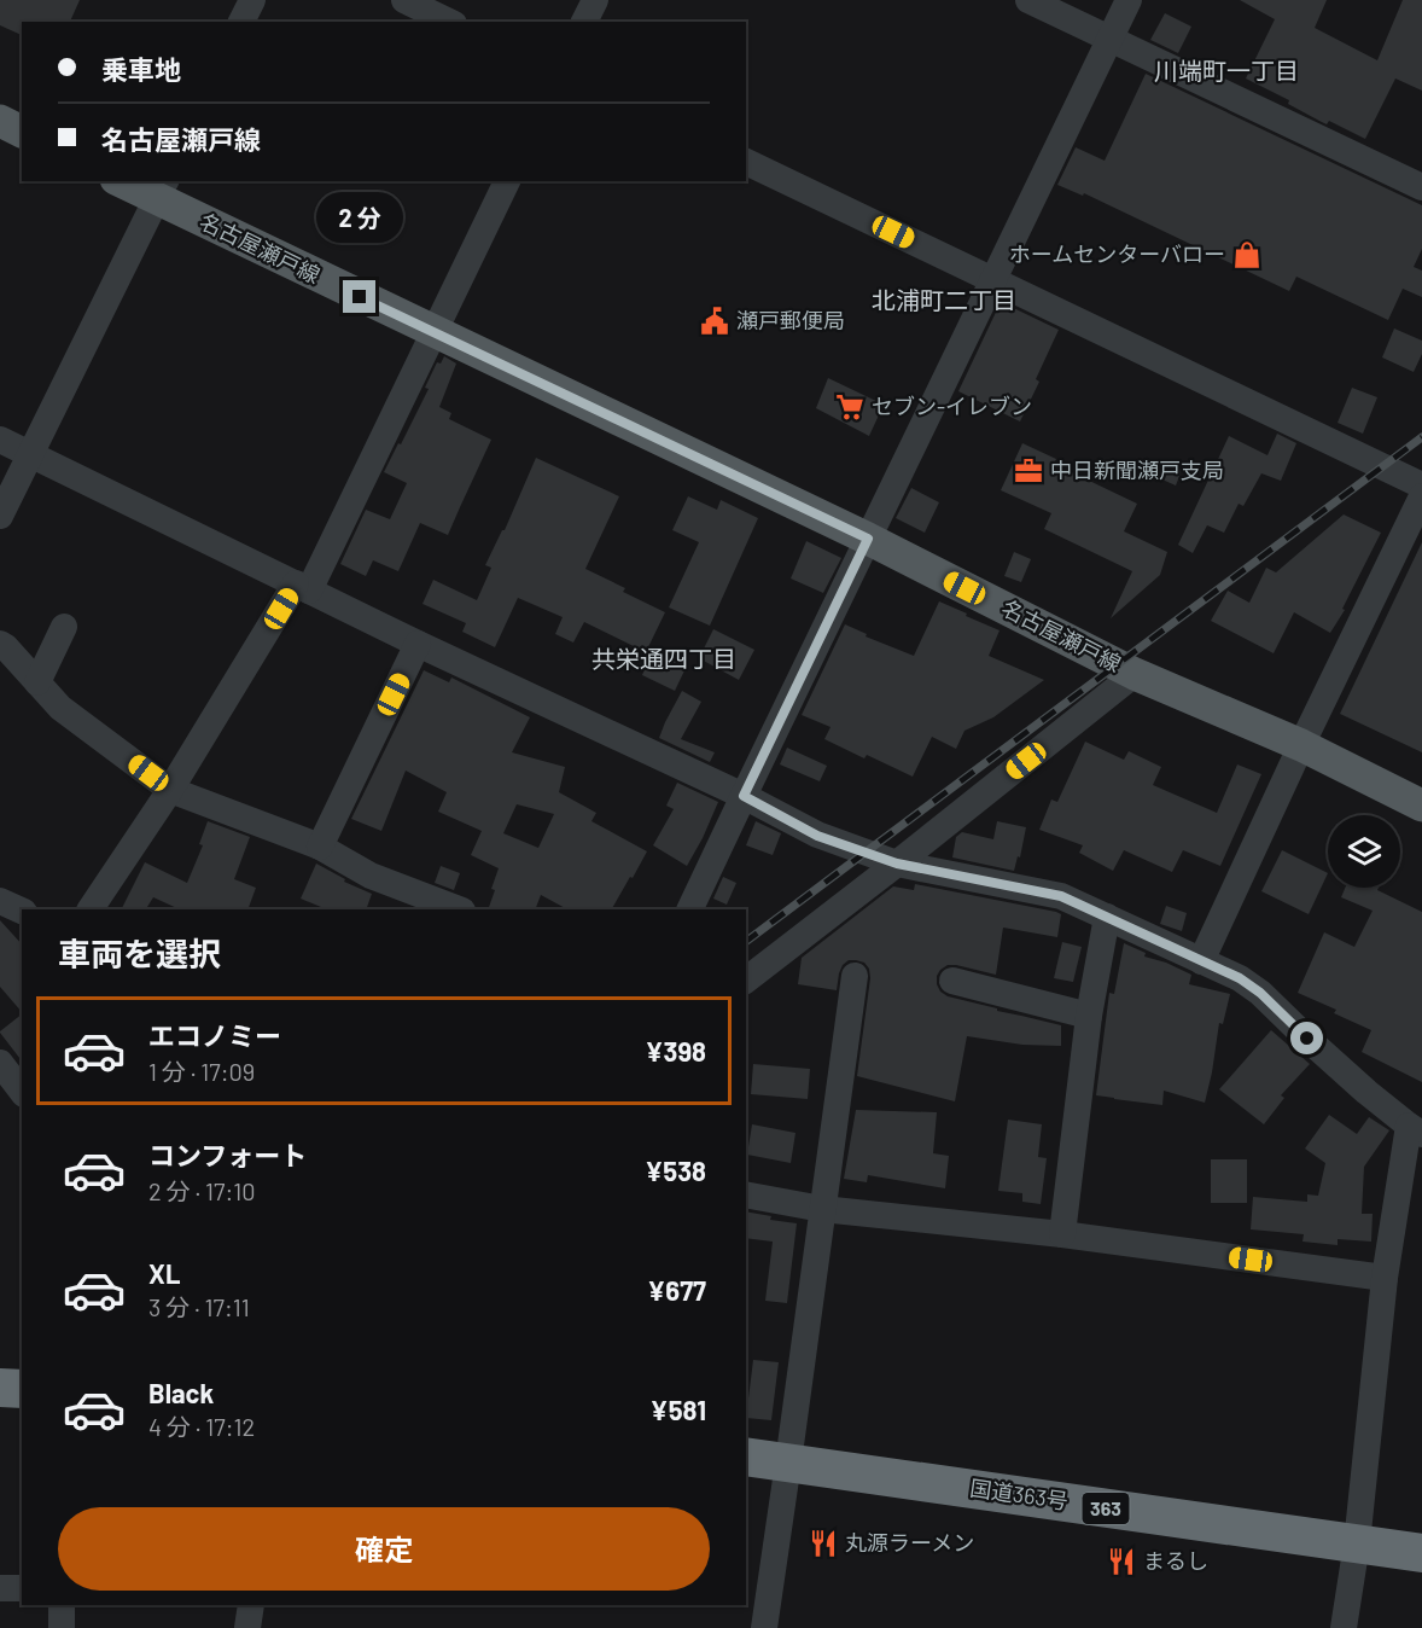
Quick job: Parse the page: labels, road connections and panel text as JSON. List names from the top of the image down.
{
  "streets": {
    "highway": ["国道363号", "363"],
    "main road": ["名古屋瀬戸線"]
  },
  "districts": ["川端町一丁目", "北浦町二丁目", "共栄通四丁目"],
  "places": {
    "shop": ["ホームセンターバロー"],
    "public building": ["瀬戸郵便局"],
    "supermarket": ["セブン-イレブン"],
    "office": ["中日新聞瀬戸支局"],
    "restaurant": ["丸源ラーメン", "まるし"]
  },
  "page": {
    "banner": ["乗車地", "名古屋瀬戸線"],
    "bubble": "2 分",
    "heading": "車両を選択",
    "list": [
      {
        "name": "エコノミー",
        "note": "1 分 · 17:09",
        "value": "¥398"
      },
      {
        "name": "コンフォート",
        "note": "2 分 · 17:10",
        "value": "¥538"
      },
      {
        "name": "XL",
        "note": "3 分 · 17:11",
        "value": "¥677"
      },
      {
        "name": "Black",
        "note": "4 分 · 17:12",
        "value": "¥581"
      }
    ],
    "buttons": "確定"
  }
}
